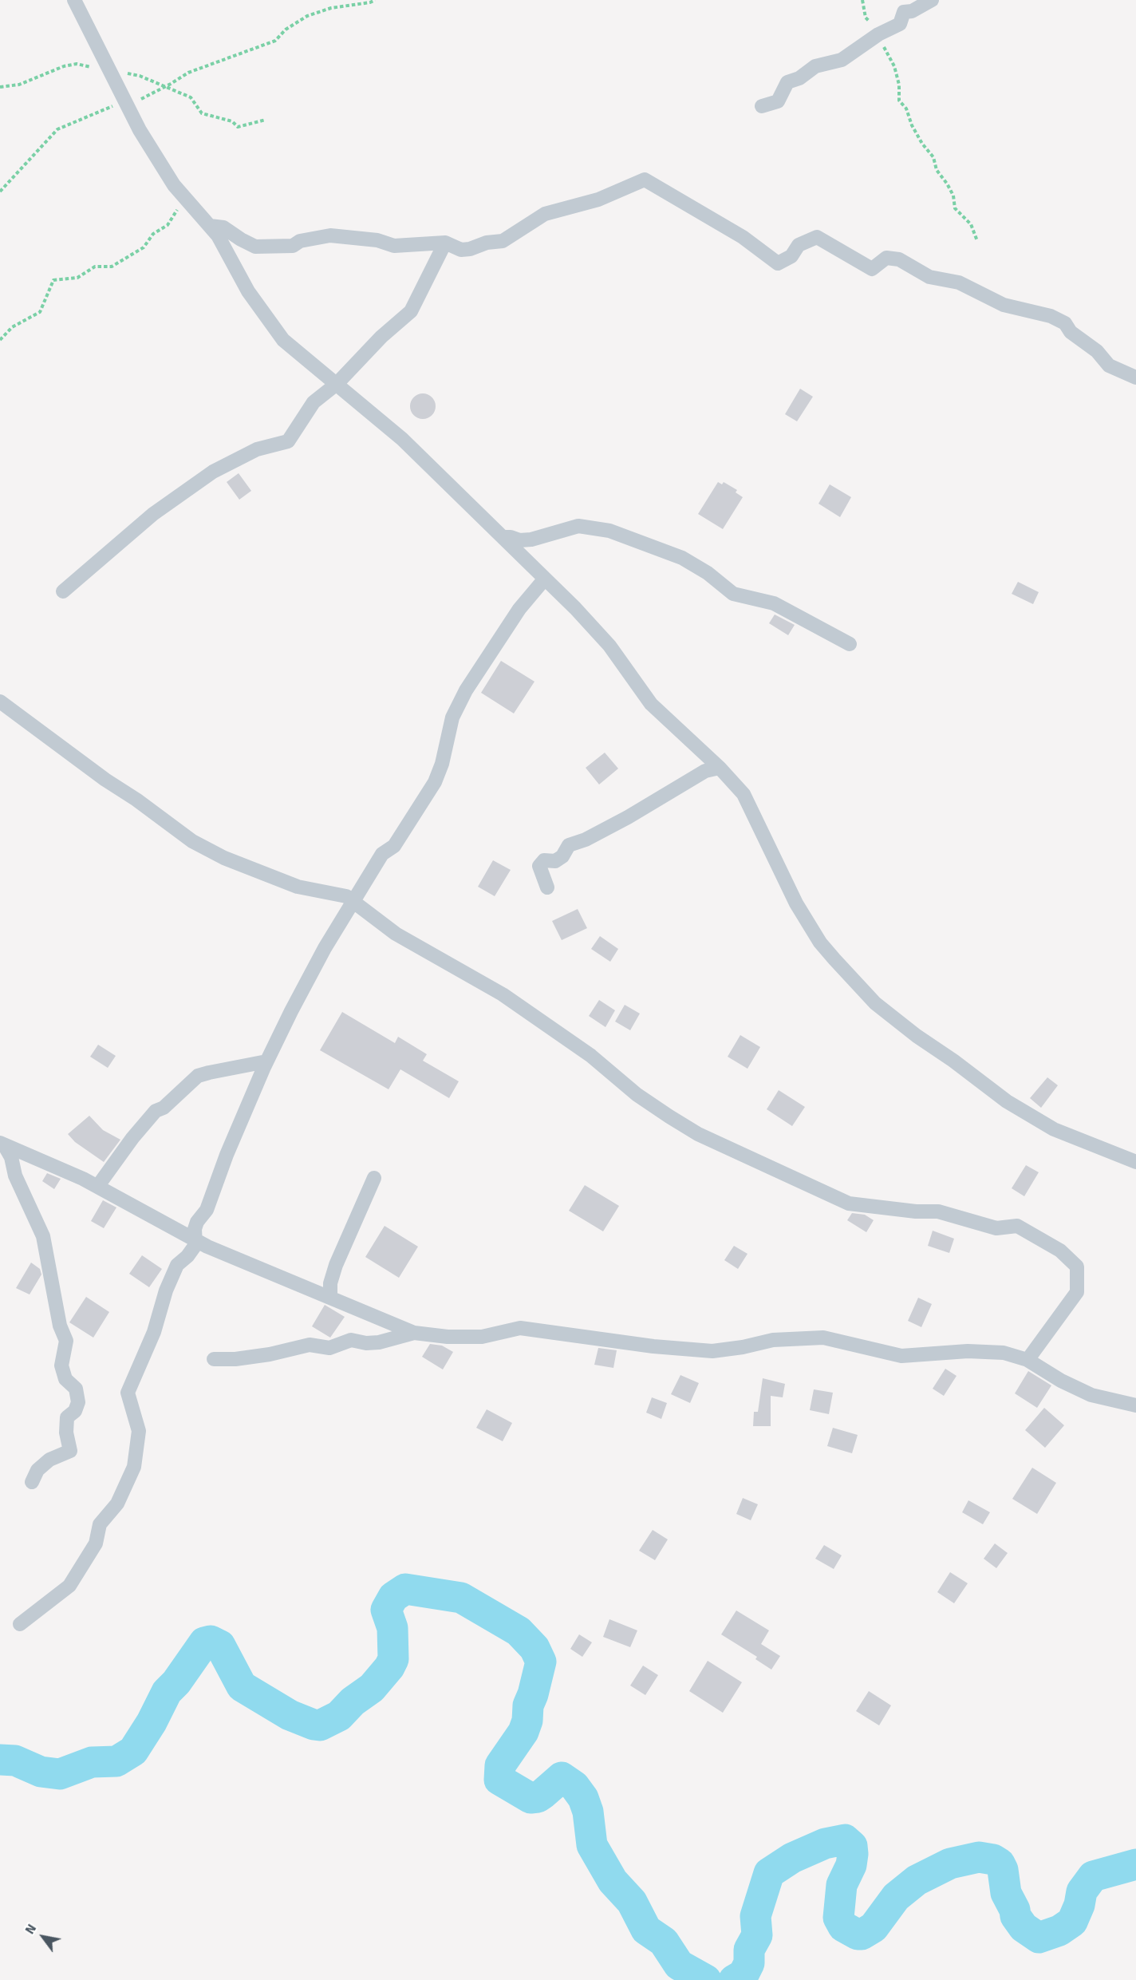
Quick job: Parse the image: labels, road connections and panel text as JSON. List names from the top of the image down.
{
  "north": "top left"
}
